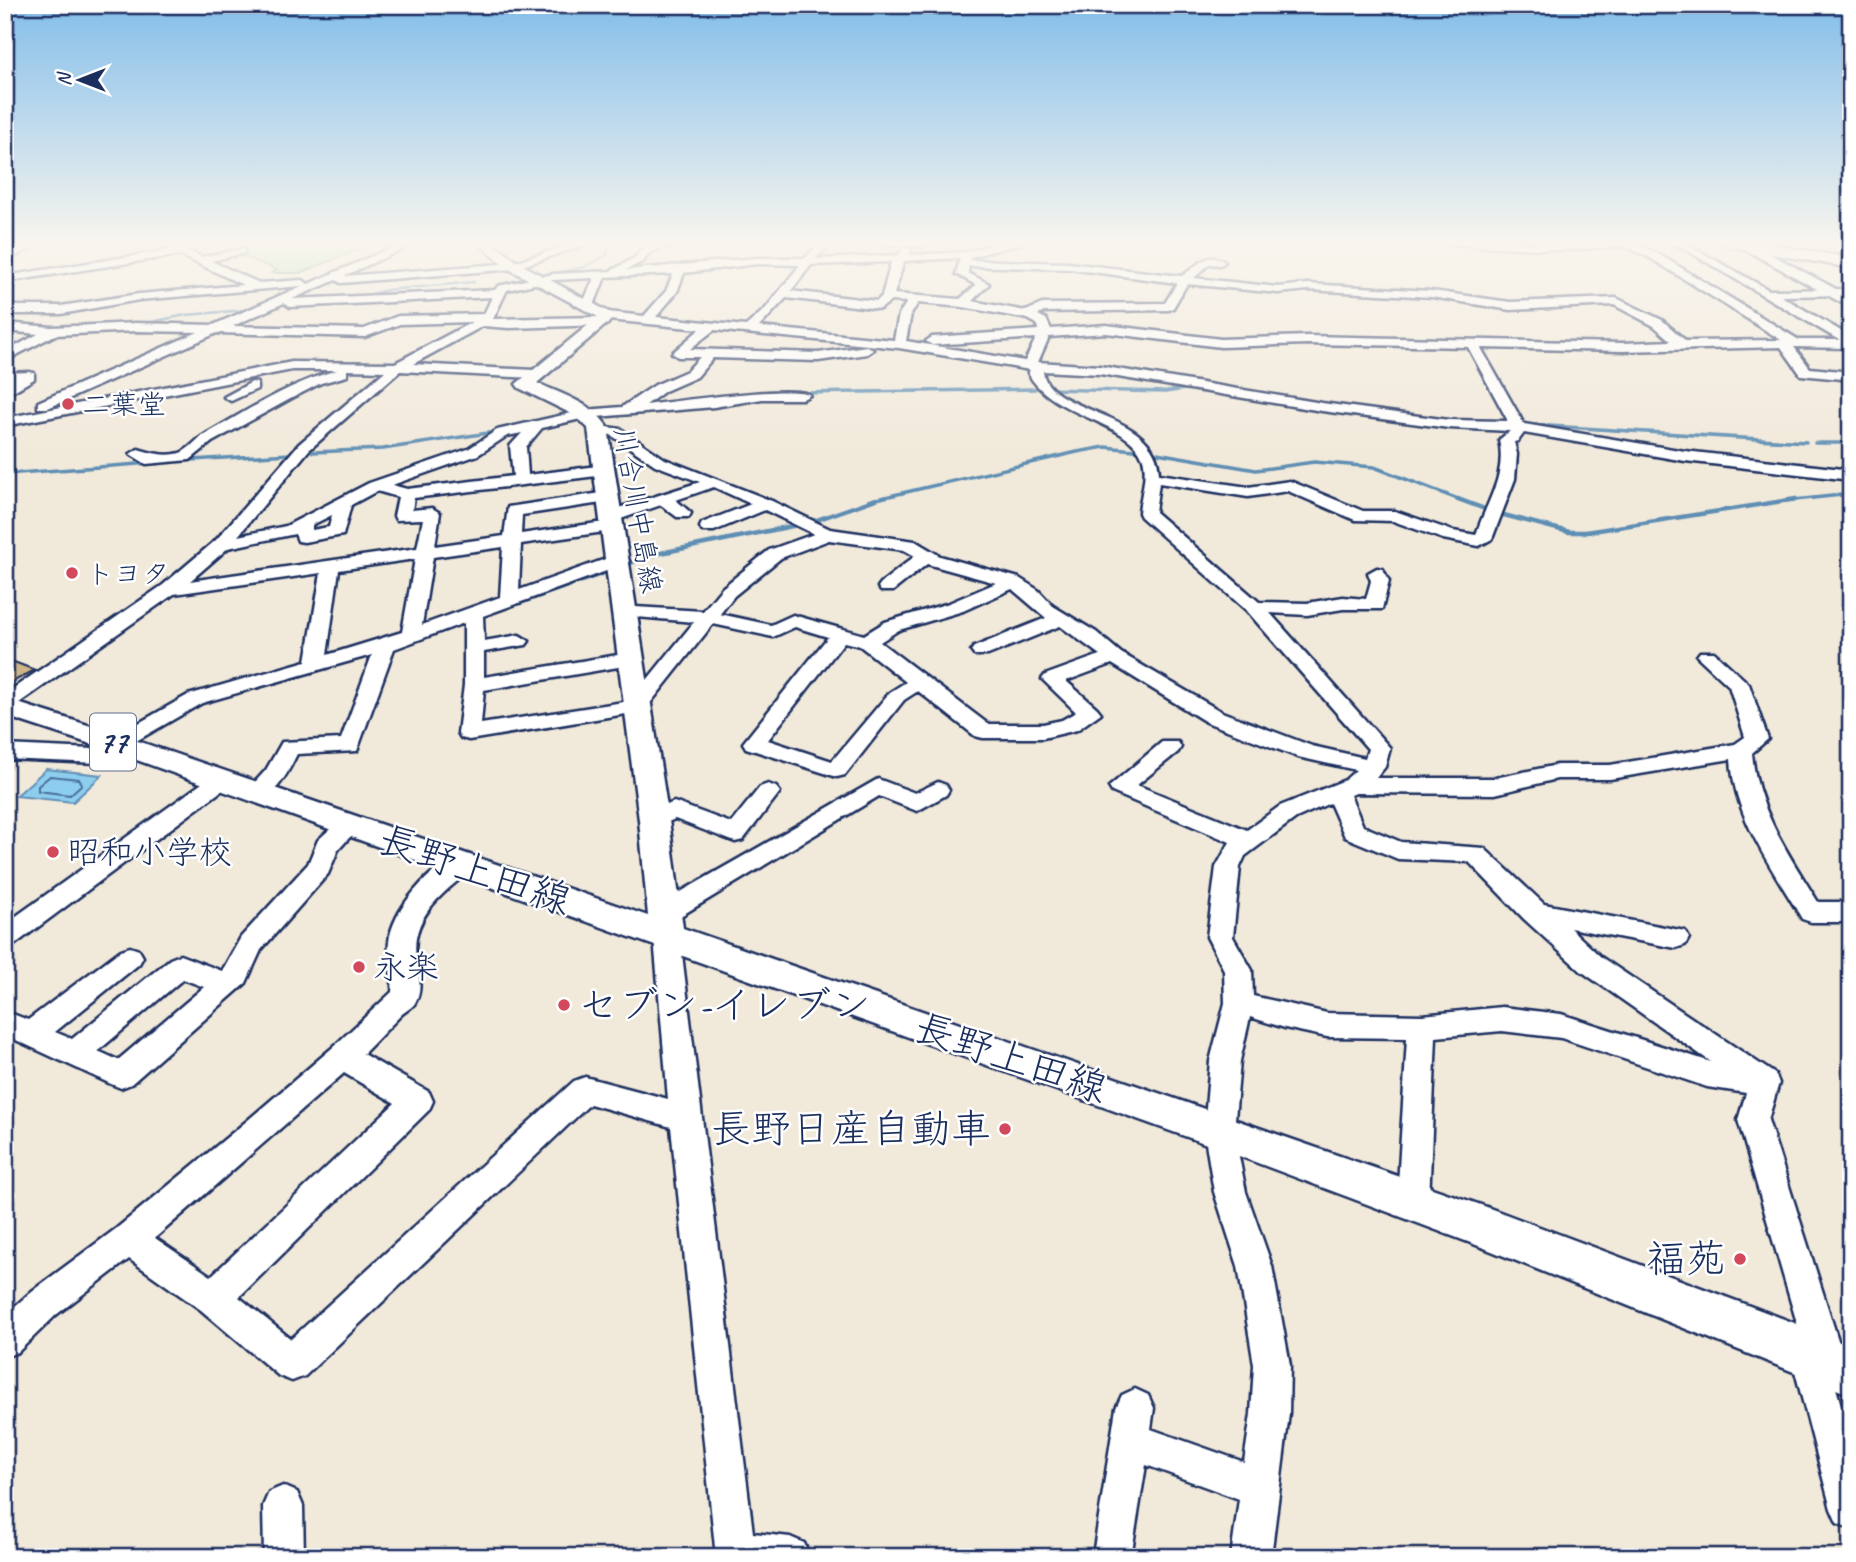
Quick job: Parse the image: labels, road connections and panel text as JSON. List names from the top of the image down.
{
  "streets": {
    "main road": ["川合川中島線", "77", "長野上田線"]
  },
  "crossings": [
    ["川合川中島線", "長野上田線"]
  ],
  "places": [
    "二葉堂",
    "トヨタ",
    "昭和小学校",
    "永楽",
    "セブン-イレブン",
    "長野日産自動車",
    "福苑"
  ],
  "north": "left"
}
